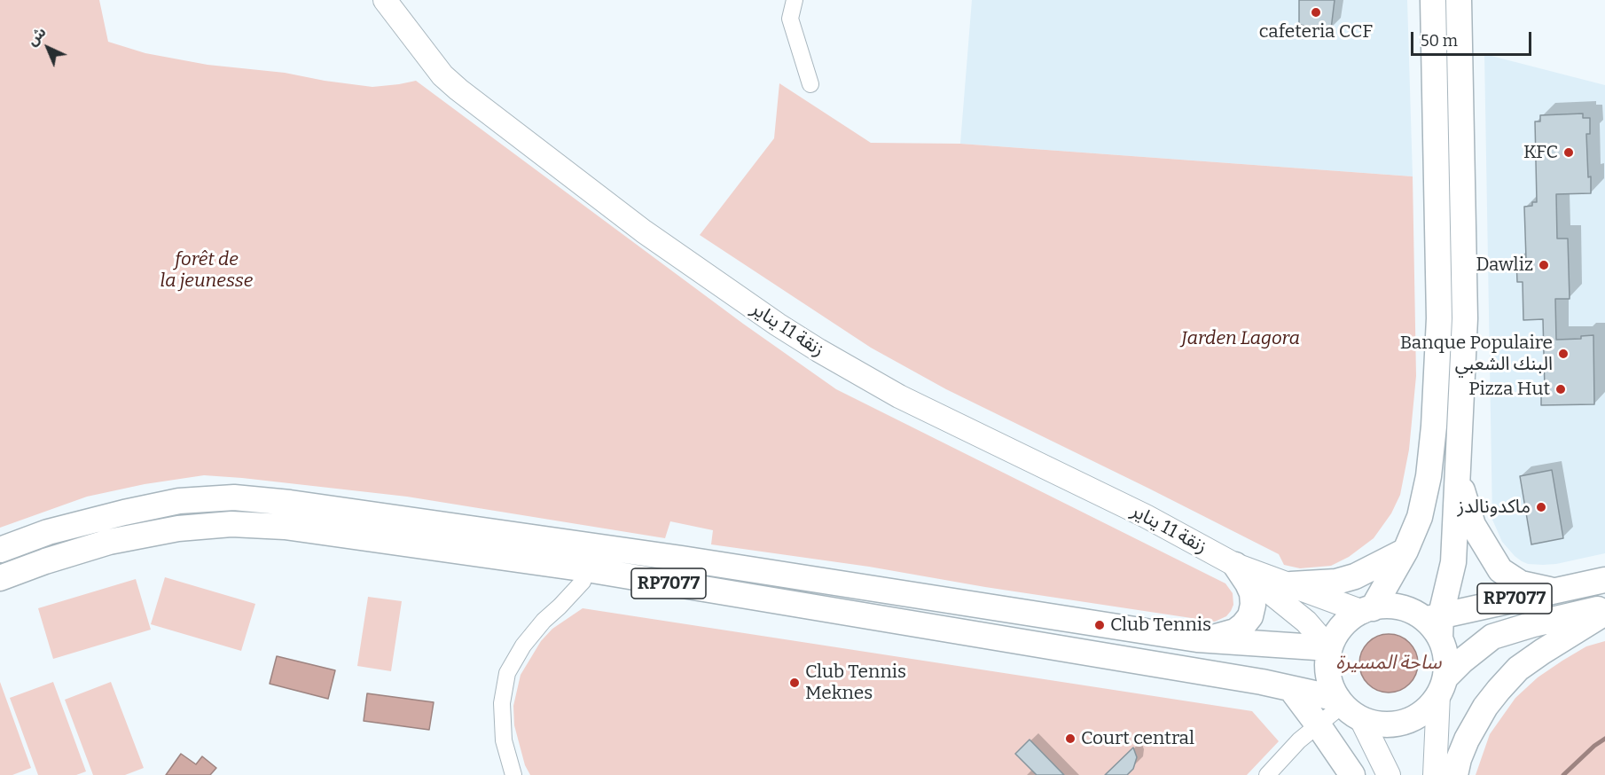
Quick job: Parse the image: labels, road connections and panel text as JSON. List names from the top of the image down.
{
  "streets": {
    "main road": ["زنقة 11 يناير", "RP7077"]
  },
  "water": ["ساحة المسيرة"],
  "parks": ["forêt de la jeunesse", "Jarden Lagora"],
  "places": [
    "cafeteria CCF",
    "KFC",
    "Dawliz",
    "Banque Populaire البنك الشعبي",
    "Pizza Hut",
    "ماكدونالدز",
    "Club Tennis",
    "Club Tennis Meknes",
    "Court central"
  ],
  "scale_bar": "50 m",
  "north": "top left"
}
